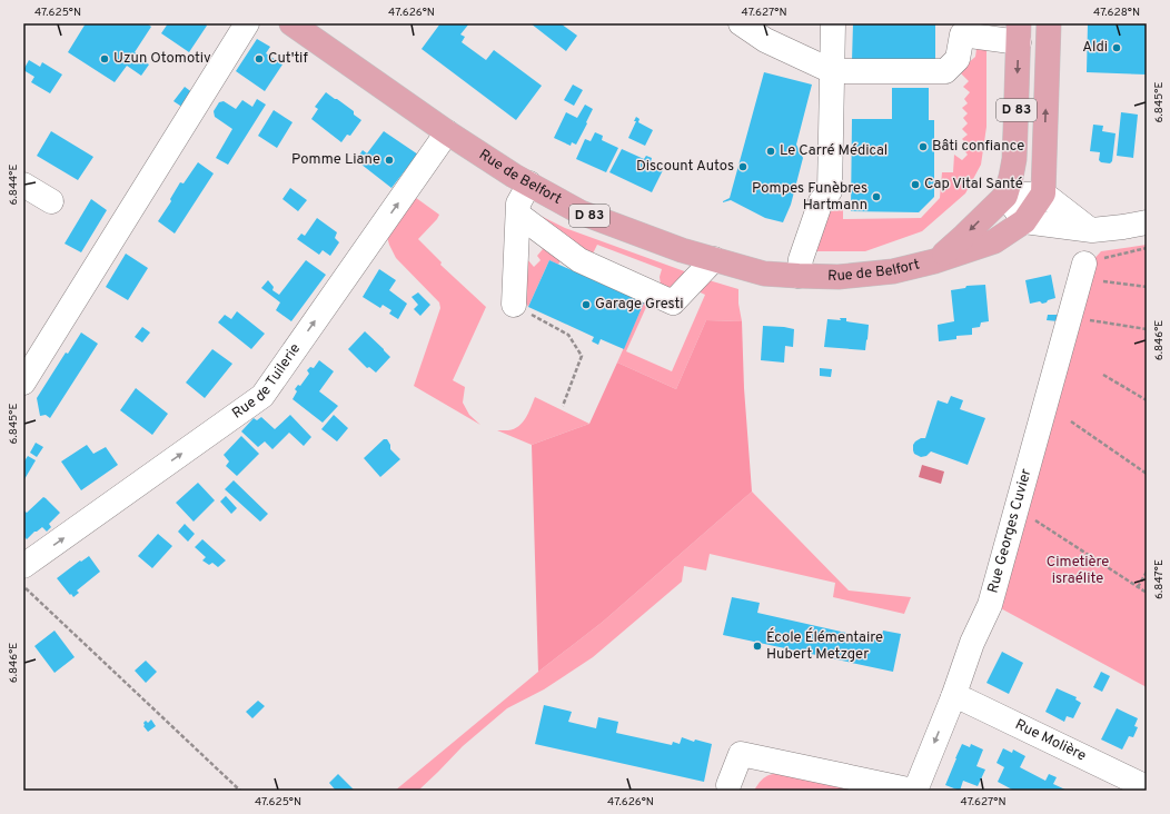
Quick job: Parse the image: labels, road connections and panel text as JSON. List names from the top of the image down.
{
  "streets": {
    "main road": ["D 83", "Rue de Belfort"],
    "street": ["Rue de Tuilerie", "Rue Georges Cuvier", "Rue Molière"]
  },
  "crossings": [
    ["D 83", "Rue de Belfort"],
    ["Rue de Belfort", "Rue de Tuilerie"],
    ["Rue Georges Cuvier", "Rue Molière"]
  ],
  "parks": ["Cimetière israélite"],
  "places": [
    "Aldi",
    "Uzun Otomotiv",
    "Cut'tif",
    "Bâti confiance",
    "Le Carré Médical",
    "Pomme Liane",
    "Discount Autos",
    "Cap Vital Santé",
    "Pompes Funèbres Hartmann",
    "Garage Gresti",
    "École Élémentaire Hubert Metzger"
  ],
  "coordinates": [
    "47.625°N",
    "47.626°N",
    "47.627°N",
    "47.628°N",
    "6.845°E",
    "6.844°E",
    "6.846°E",
    "6.847°E"
  ]
}
